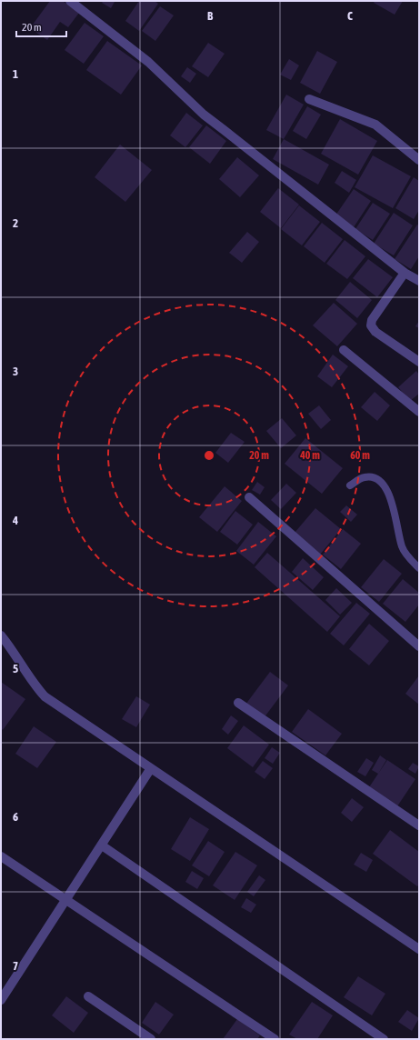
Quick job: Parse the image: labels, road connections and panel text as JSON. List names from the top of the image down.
{
  "scale_bar": "20 m",
  "grid": {
    "columns": ["B", "C"],
    "rows": [
      "1",
      "2",
      "3",
      "4",
      "5",
      "6",
      "7"
    ]
  },
  "rings": ["20 m", "40 m", "60 m"]
}
